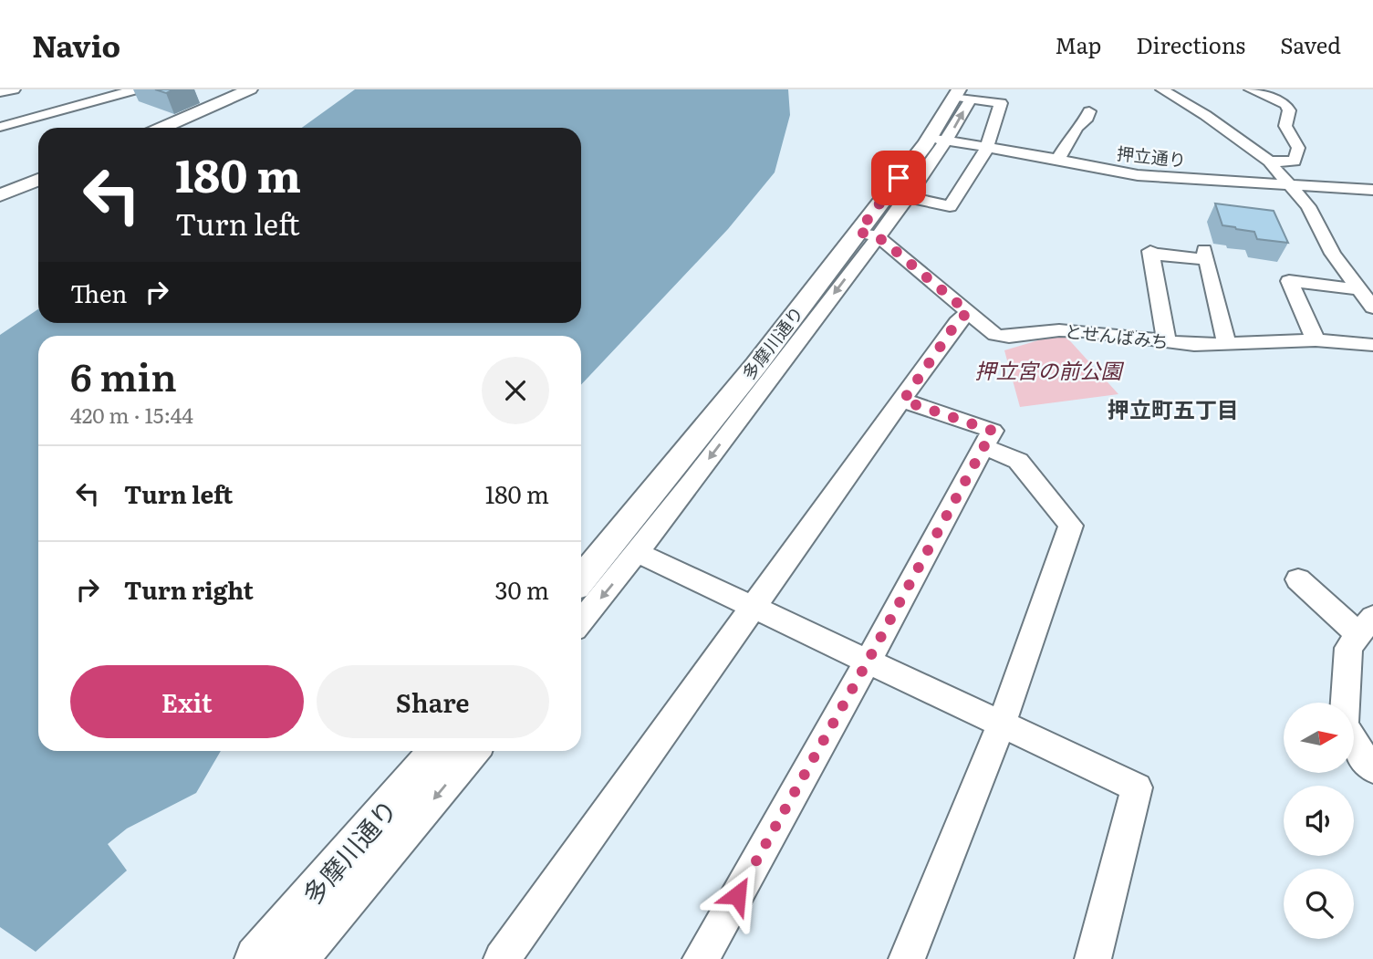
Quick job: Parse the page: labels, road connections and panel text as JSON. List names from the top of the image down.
{
  "streets": {
    "street": ["押立通り", "とせんばみち", "多摩川通り"]
  },
  "crossings": [
    ["押立通り", "多摩川通り"],
    ["とせんばみち", "多摩川通り"]
  ],
  "districts": ["押立町五丁目"],
  "parks": ["押立宮の前公園"],
  "north": "right",
  "page": {
    "header": "Navio",
    "nav": ["Map", "Directions", "Saved"],
    "turn": ["180 m", "Turn left"],
    "then": "Then",
    "heading": ["6 min", "420 m · 15:44"],
    "list": [
      {
        "name": "Turn left",
        "value": "180 m"
      },
      {
        "name": "Turn right",
        "value": "30 m"
      }
    ],
    "buttons": ["Exit", "Share"]
  }
}
